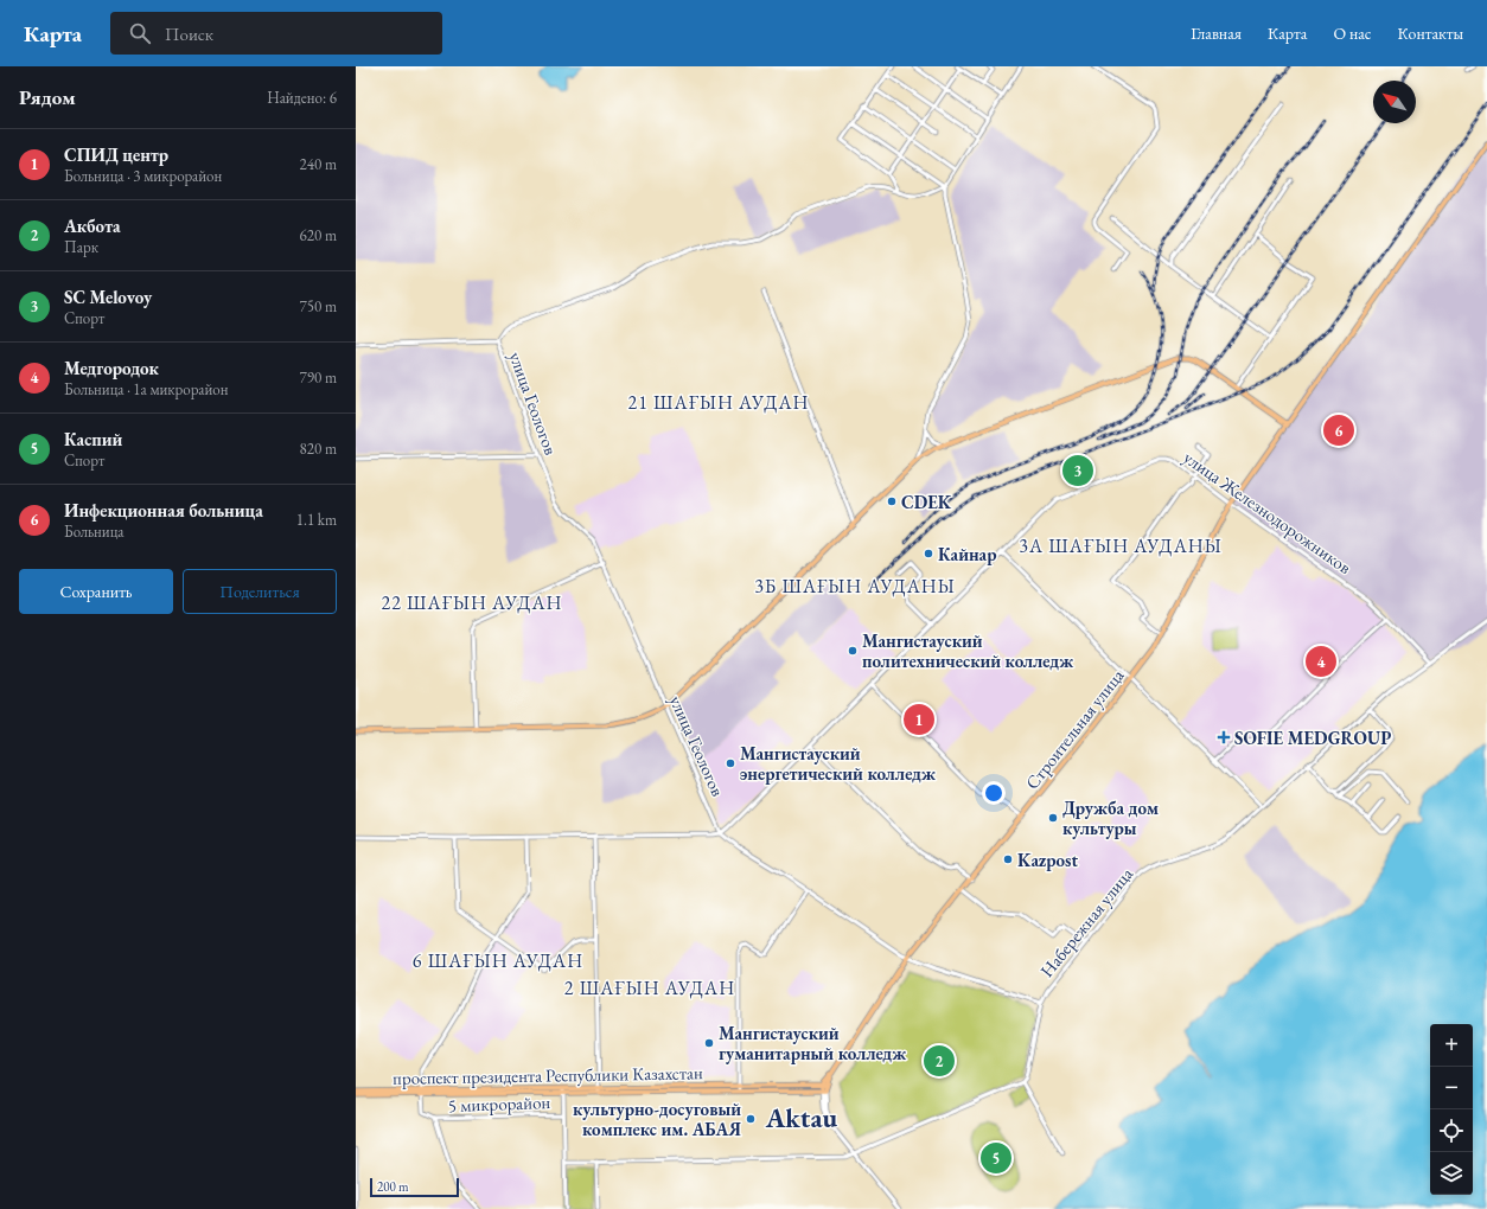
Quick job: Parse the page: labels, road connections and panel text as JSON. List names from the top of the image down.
{
  "streets": {
    "main road": ["Строительная улица", "проспект президента Республики Казахстан"],
    "street": [
      "улица Геологов",
      "улица Железнодорожников",
      "Набережная улица",
      "5 микрорайон"
    ]
  },
  "crossings": [
    ["улица Геологов", "улица Железнодорожников"],
    ["улица Железнодорожников", "Строительная улица"],
    ["улица Железнодорожников", "Набережная улица"],
    ["Строительная улица", "проспект президента Республики Казахстан"],
    ["проспект президента Республики Казахстан", "5 микрорайон"]
  ],
  "districts": [
    "21 ШАҒЫН АУДАН",
    "3А ШАҒЫН АУДАНЫ",
    "3Б ШАҒЫН АУДАНЫ",
    "22 ШАҒЫН АУДАН",
    "6 ШАҒЫН АУДАН",
    "2 ШАҒЫН АУДАН",
    "Aktau"
  ],
  "places": {
    "other": [
      "CDEK",
      "Кайнар",
      "Мангистауский политехнический колледж",
      "Мангистауский энергетический колледж",
      "Дружба дом культуры",
      "Kazpost",
      "Мангистауский гуманитарный колледж",
      "культурно-досуговый комплекс им. АБАЯ"
    ],
    "health": ["SOFIE MEDGROUP"]
  },
  "scale_bar": "200 m",
  "north": "top left",
  "page": {
    "header": "Карта",
    "search": "Поиск",
    "nav": [
      "Главная",
      "Карта",
      "О нас",
      "Контакты"
    ],
    "heading": ["Рядом", "Найдено: 6"],
    "list": [
      {
        "mark": "1",
        "name": "СПИД центр",
        "note": "Больница · 3 микрорайон",
        "value": "240 m"
      },
      {
        "mark": "2",
        "name": "Акбота",
        "note": "Парк",
        "value": "620 m"
      },
      {
        "mark": "3",
        "name": "SC Melovoy",
        "note": "Спорт",
        "value": "750 m"
      },
      {
        "mark": "4",
        "name": "Медгородок",
        "note": "Больница · 1а микрорайон",
        "value": "790 m"
      },
      {
        "mark": "5",
        "name": "Каспий",
        "note": "Спорт",
        "value": "820 m"
      },
      {
        "mark": "6",
        "name": "Инфекционная больница",
        "note": "Больница",
        "value": "1.1 km"
      }
    ],
    "pins": [
      "6",
      "3",
      "4",
      "1",
      "2",
      "5"
    ],
    "buttons": ["Сохранить", "Поделиться"],
    "map_buttons": ["+", "−"],
    "scale": "200 m"
  }
}
